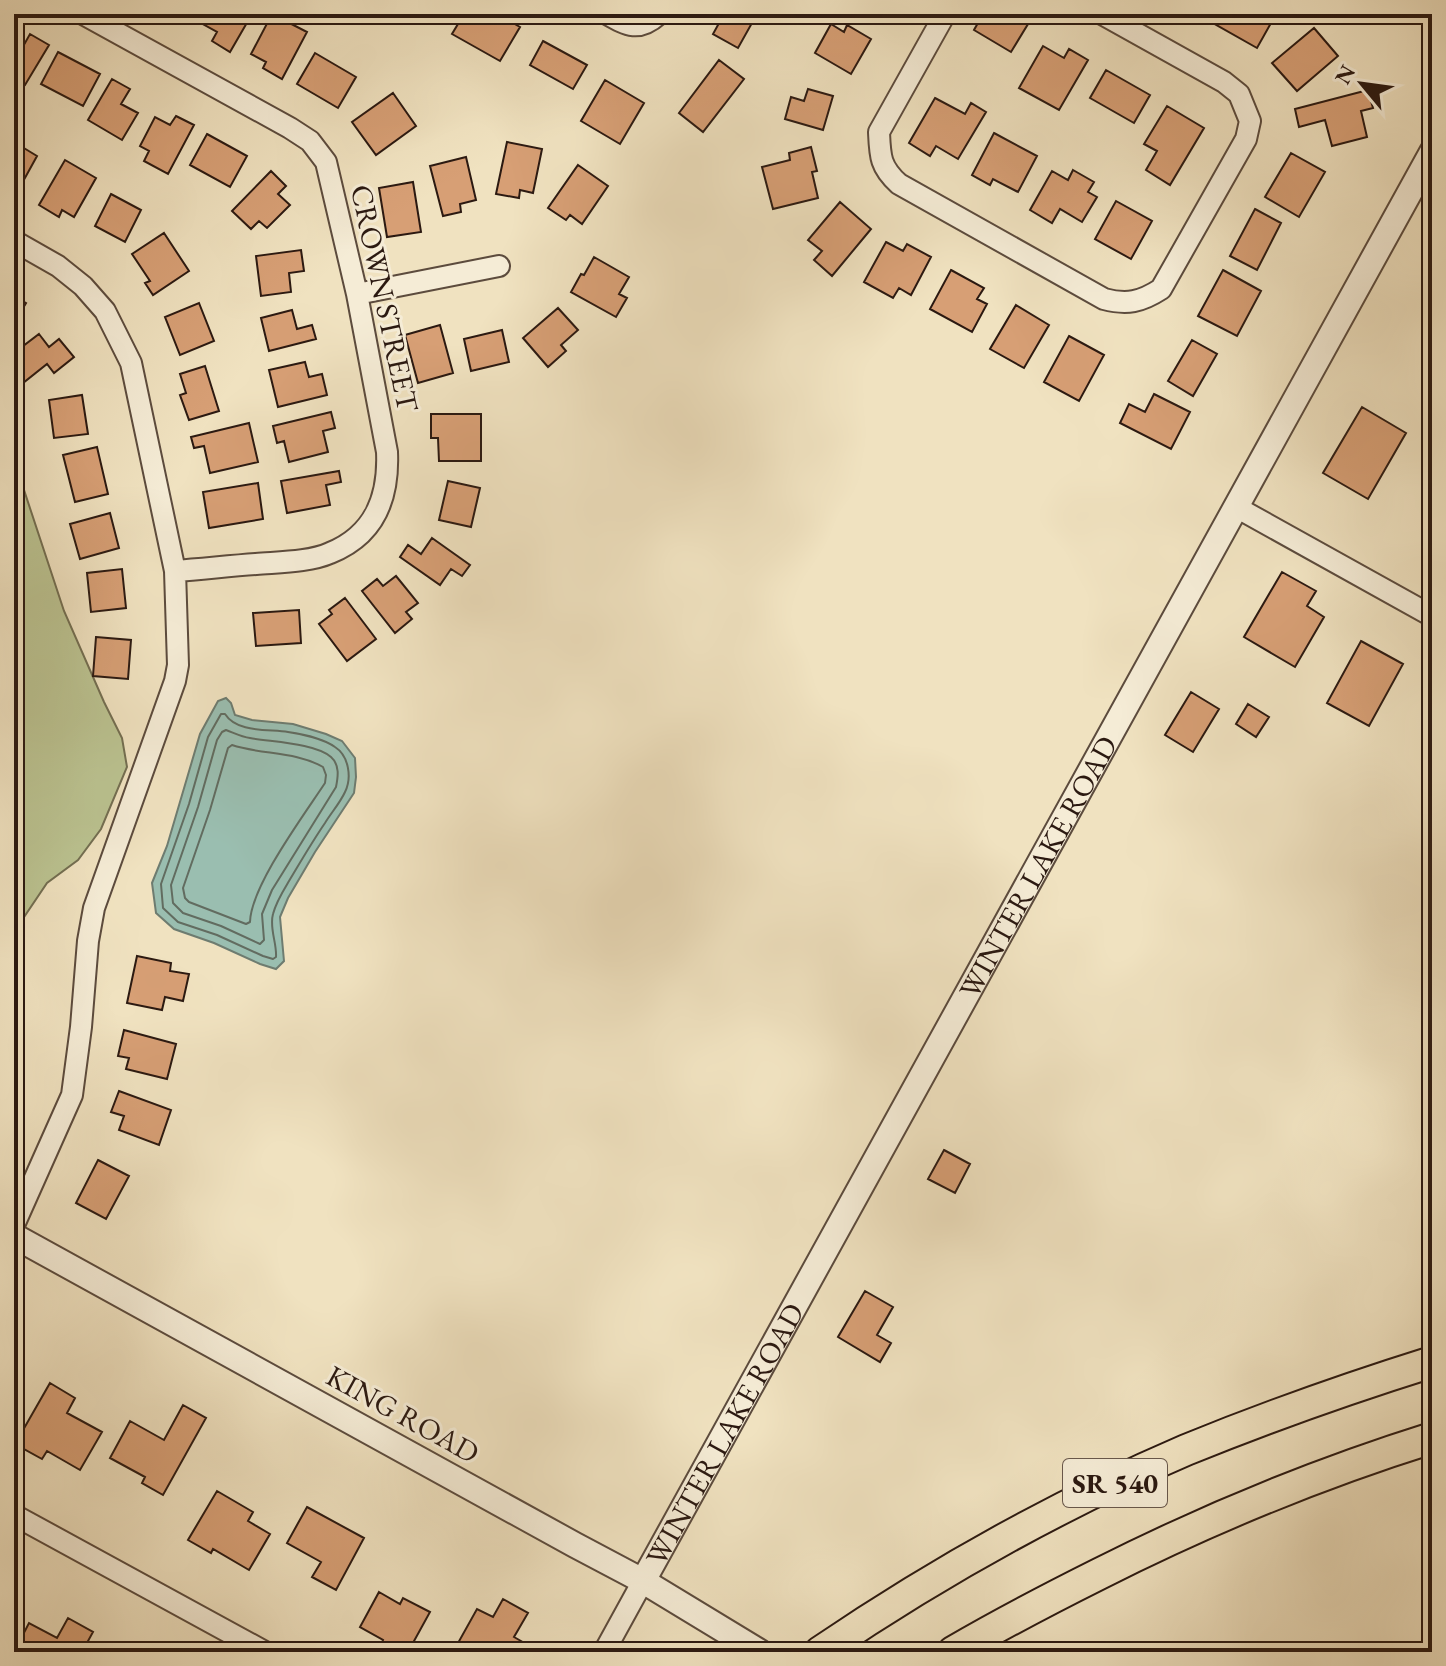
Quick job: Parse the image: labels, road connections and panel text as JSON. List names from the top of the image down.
{
  "streets": {
    "main road": ["SR 540"],
    "street": ["CROWN STREET", "WINTER LAKE ROAD", "KING ROAD"]
  },
  "crossings": [
    ["WINTER LAKE ROAD", "KING ROAD"]
  ],
  "north": "top left"
}
